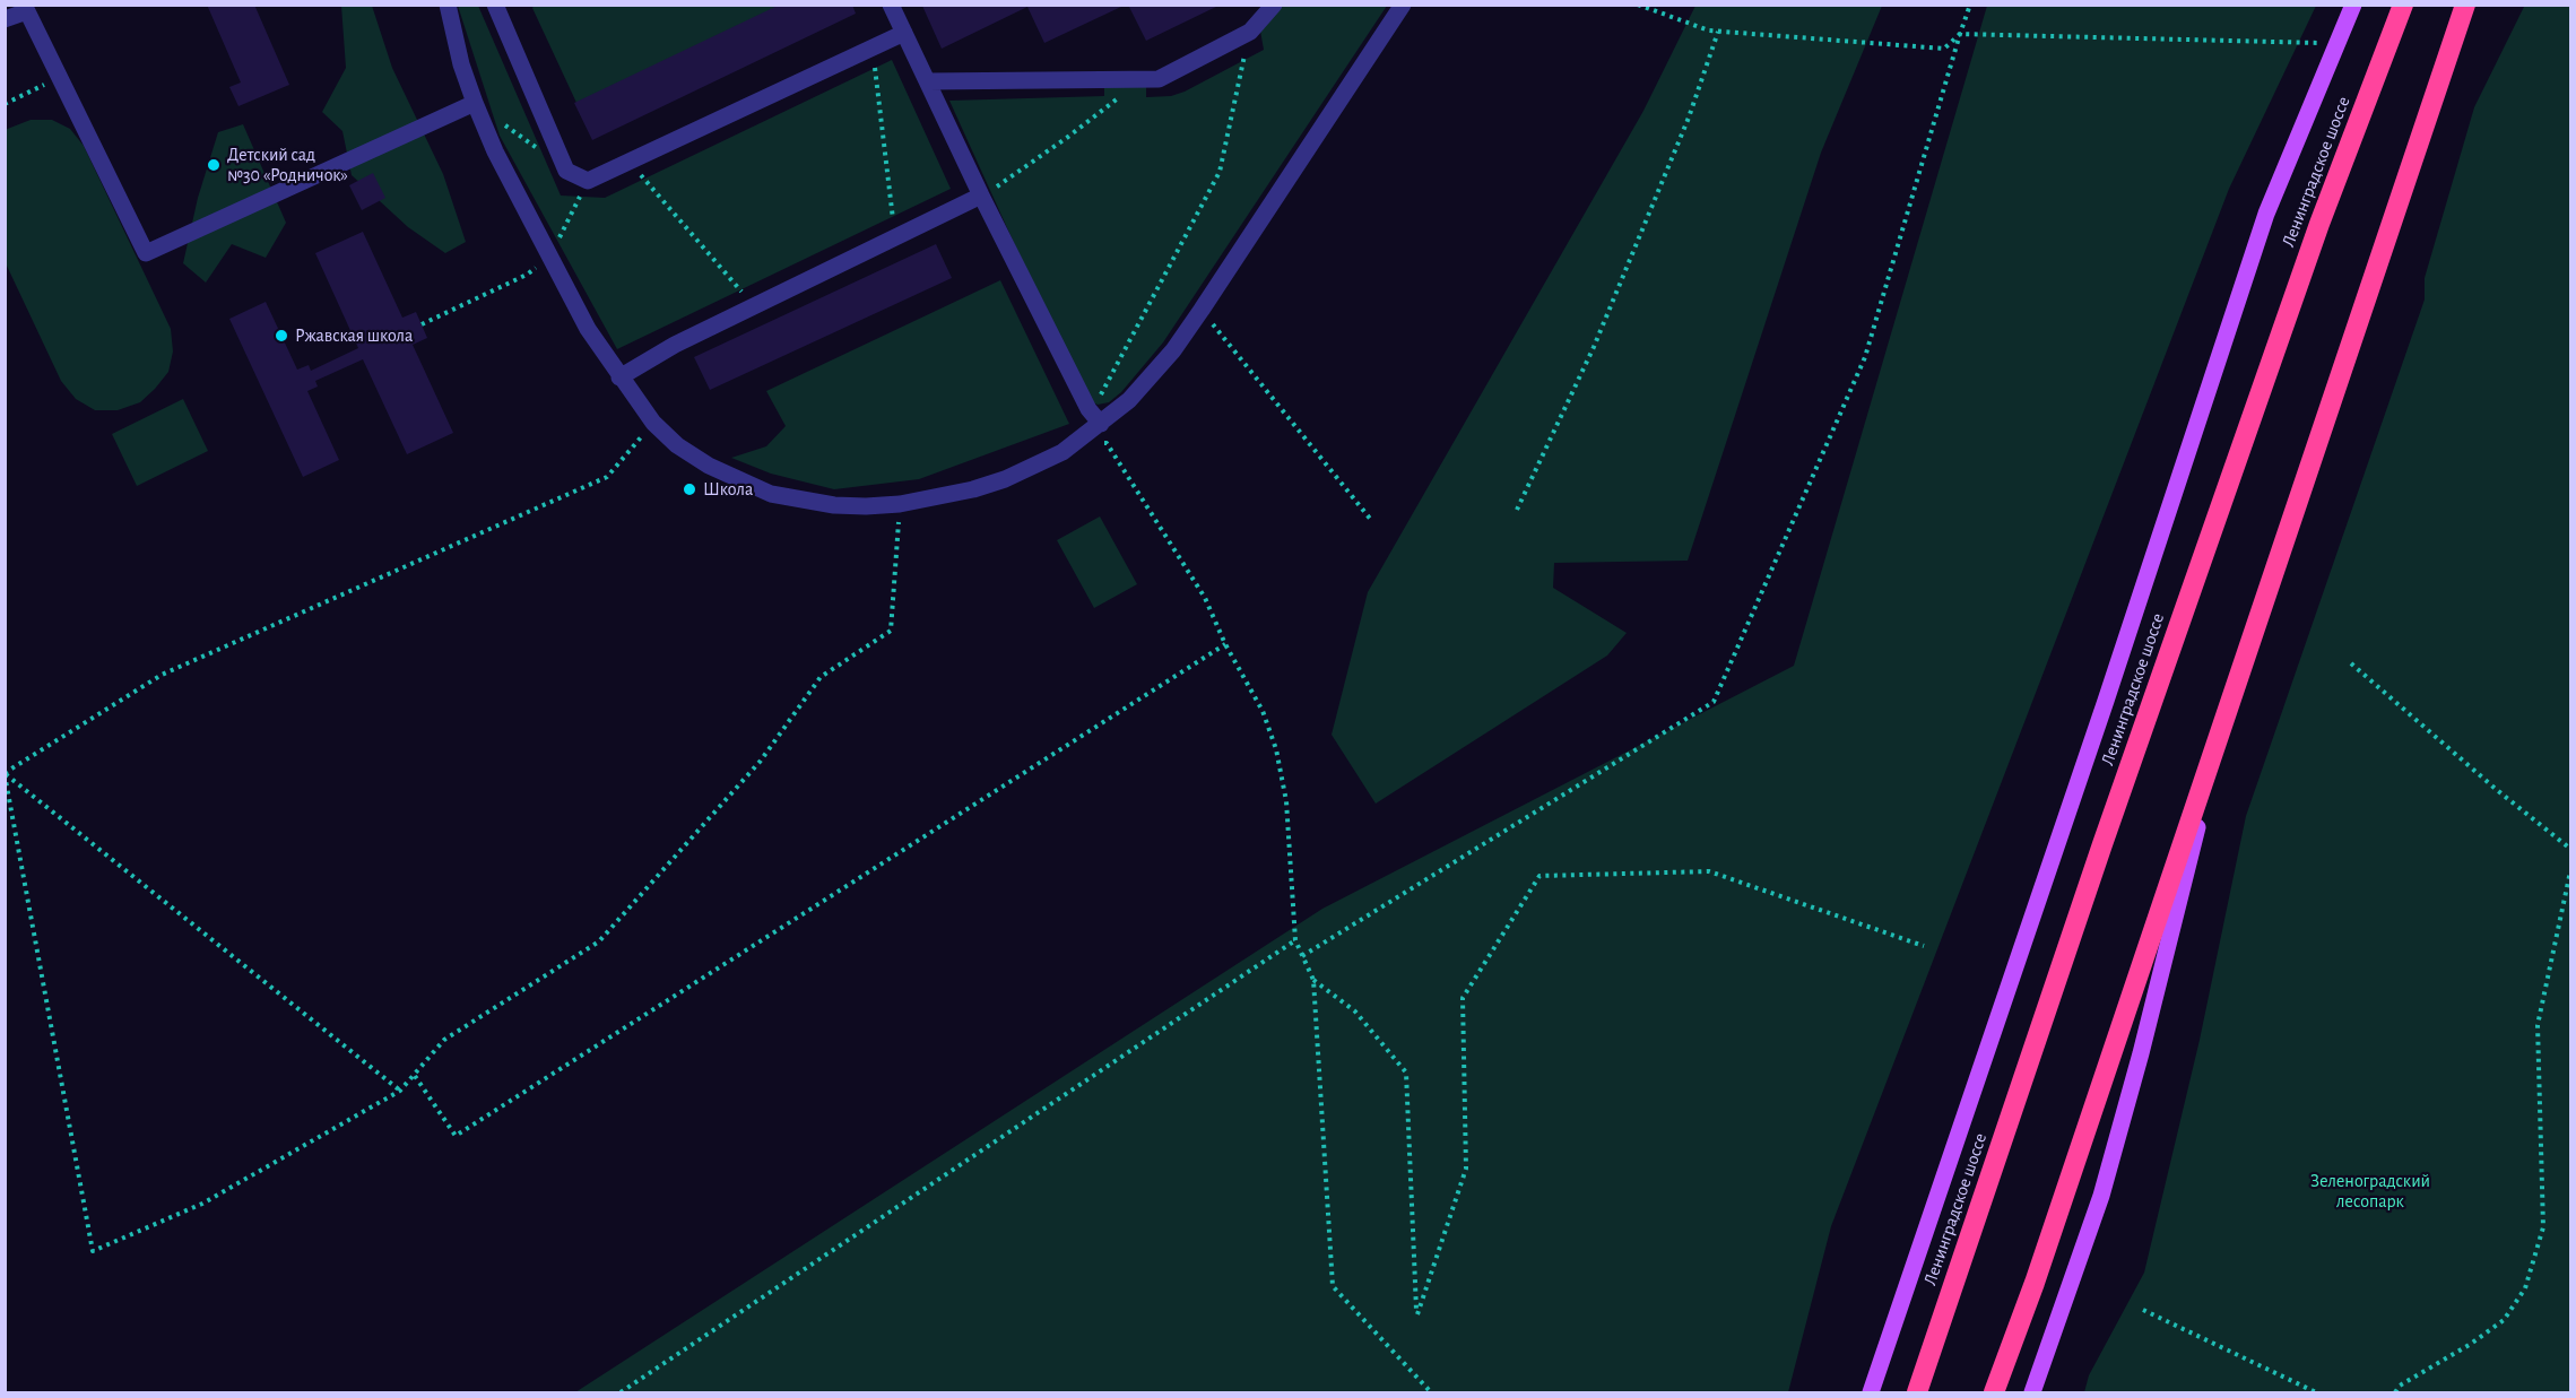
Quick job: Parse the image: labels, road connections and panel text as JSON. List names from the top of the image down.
{
  "streets": {
    "highway": ["Ленинградское шоссе"]
  },
  "parks": ["Зеленоградский лесопарк"],
  "places": ["Детский сад №30 «Родничок»", "Ржавская школа", "Школа"]
}
